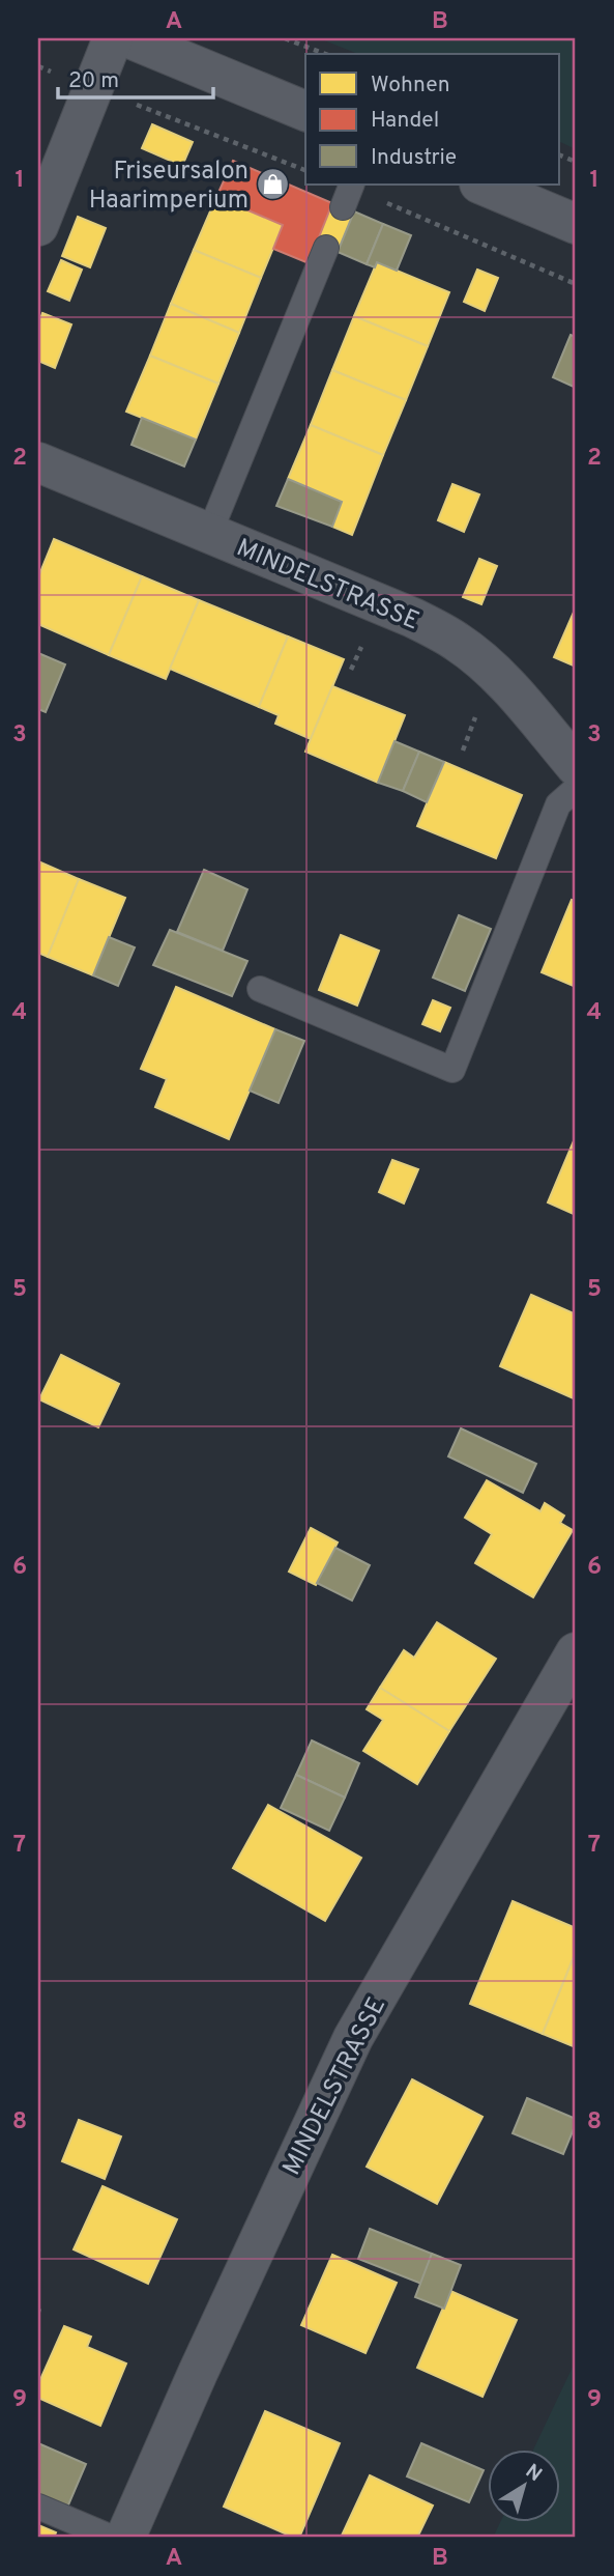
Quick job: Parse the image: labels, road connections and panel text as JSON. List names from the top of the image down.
{
  "streets": {
    "street": ["MINDELSTRASSE"]
  },
  "places": {
    "shop": ["Friseursalon Haarimperium"]
  },
  "legend": ["Wohnen", "Handel", "Industrie"],
  "scale_bar": "20 m",
  "north": "top right",
  "grid": {
    "columns": ["A", "B"],
    "rows": [
      "1",
      "2",
      "3",
      "4",
      "5",
      "6",
      "7",
      "8",
      "9"
    ]
  }
}
